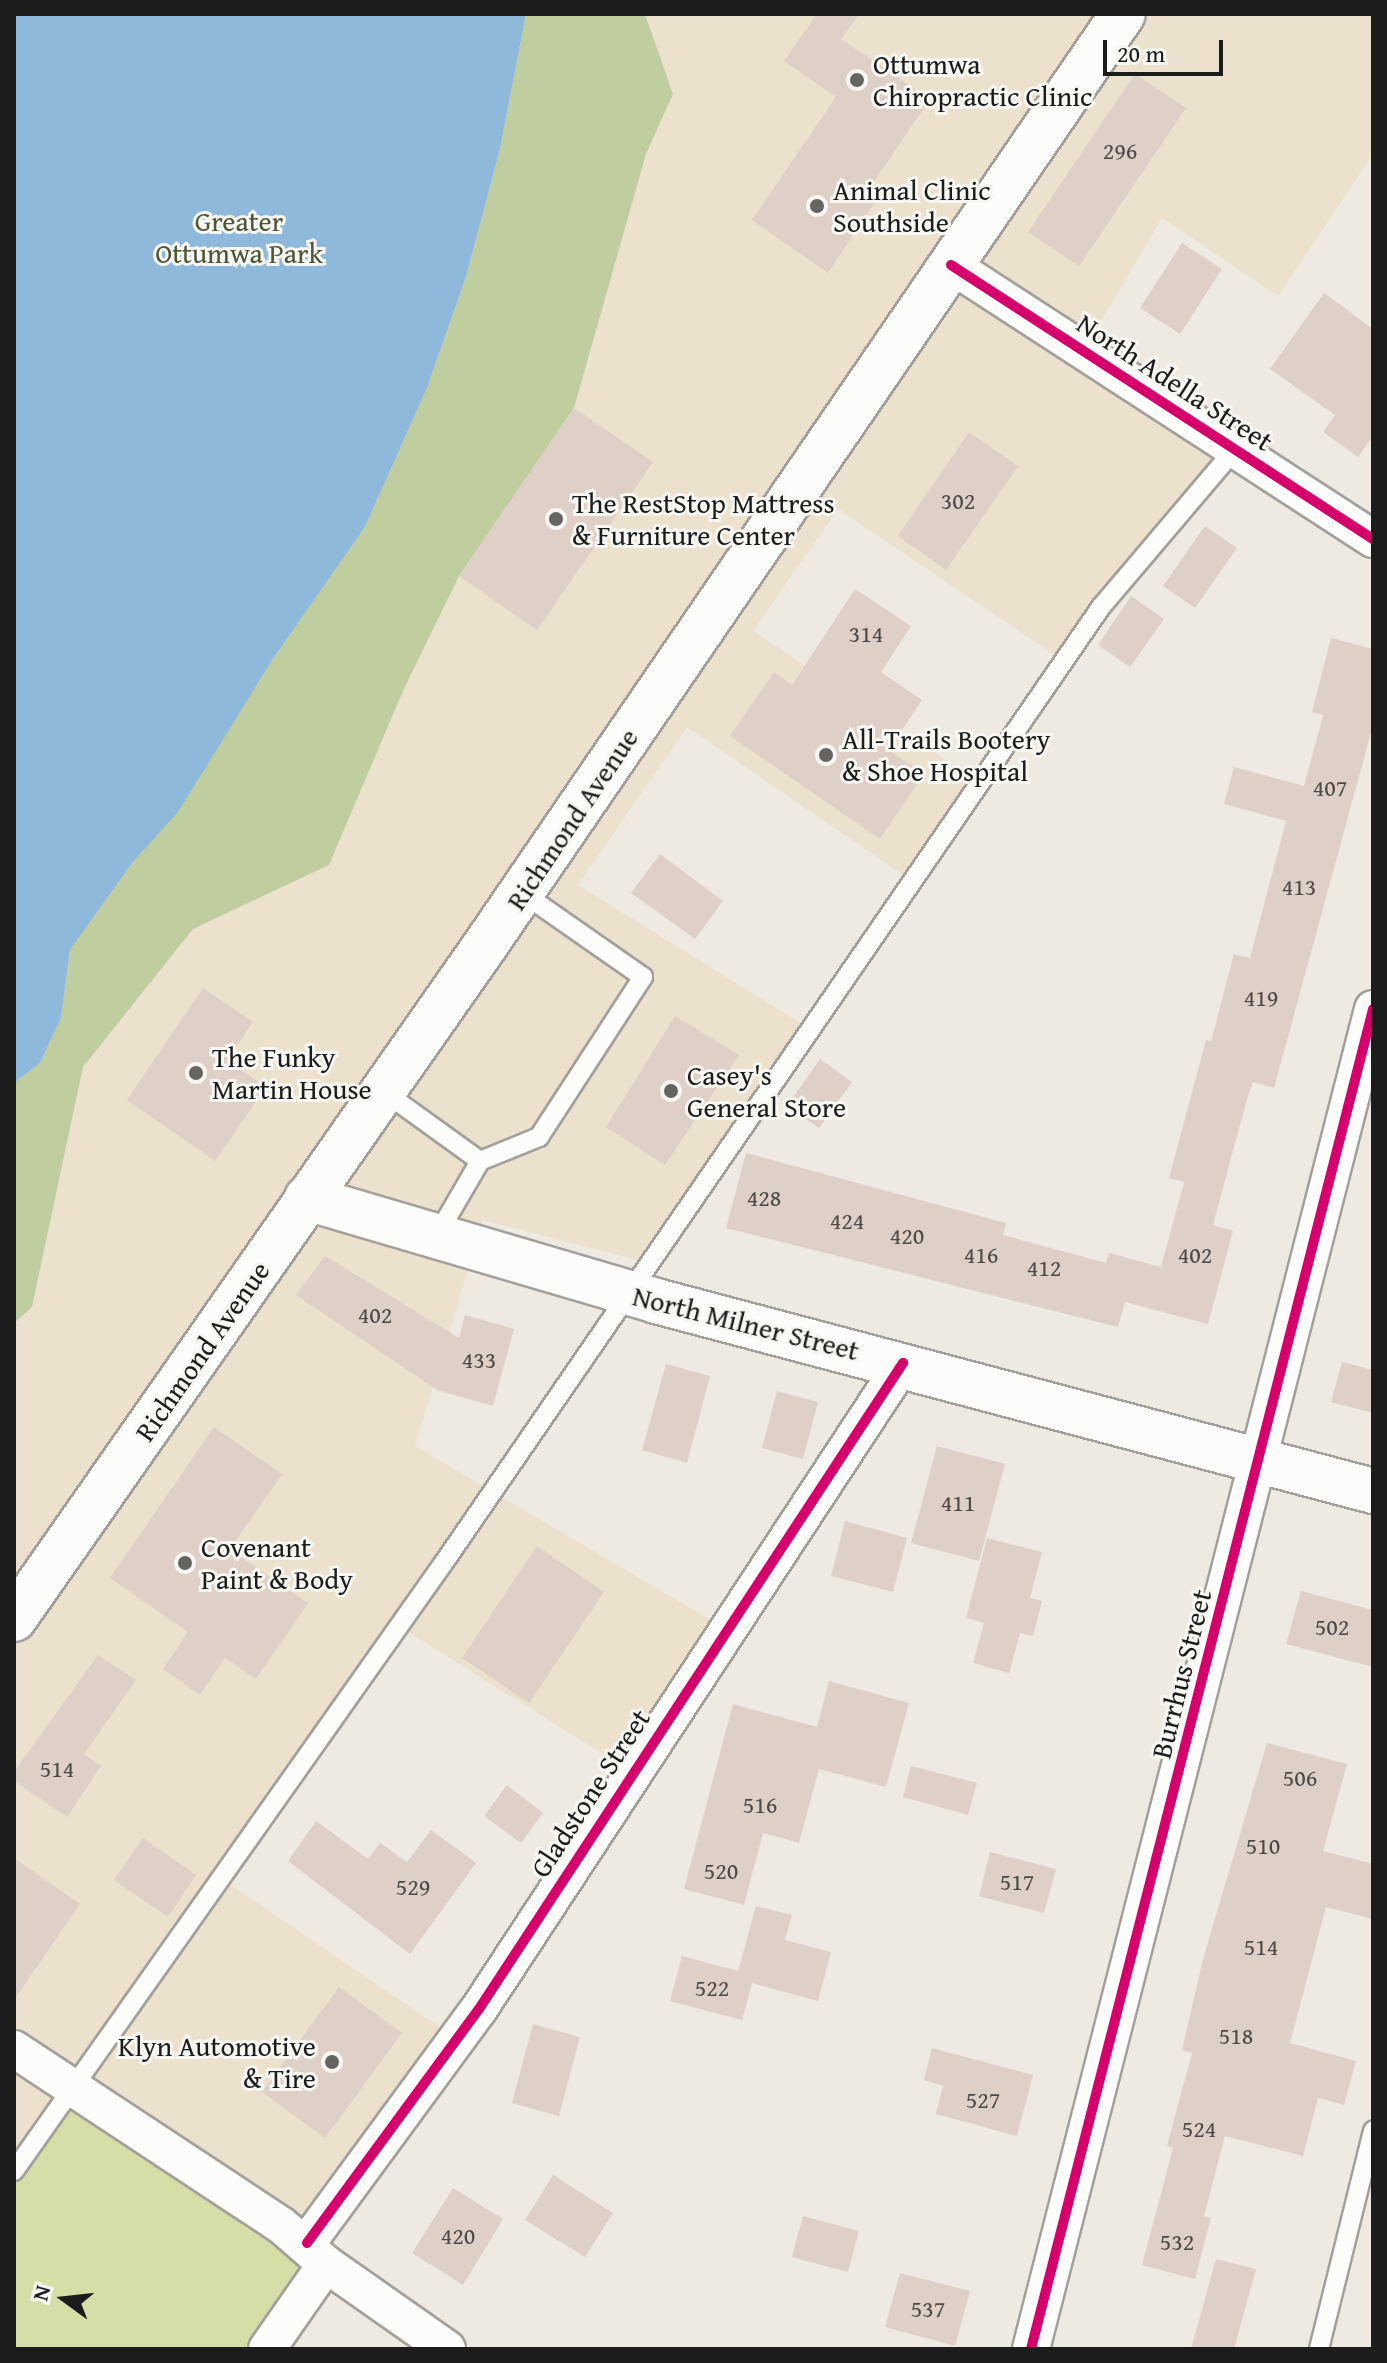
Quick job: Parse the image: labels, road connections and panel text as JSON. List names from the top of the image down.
{
  "streets": {
    "main road": ["Richmond Avenue", "North Milner Street"],
    "street": ["North Adella Street", "Burrhus Street", "Gladstone Street"]
  },
  "crossings": [
    ["North Adella Street", "Richmond Avenue"],
    ["Richmond Avenue", "North Milner Street"],
    ["North Milner Street", "Burrhus Street"],
    ["North Milner Street", "Gladstone Street"]
  ],
  "parks": ["Greater Ottumwa Park"],
  "places": [
    "Ottumwa Chiropractic Clinic",
    "Animal Clinic Southside",
    "The RestStop Mattress & Furniture Center",
    "All-Trails Bootery & Shoe Hospital",
    "The Funky Martin House",
    "Casey's General Store",
    "Covenant Paint & Body",
    "Klyn Automotive & Tire"
  ],
  "house_numbers": [
    "296",
    "302",
    "314",
    "407",
    "413",
    "419",
    "428",
    "424",
    "420",
    "416",
    "402",
    "412",
    "402",
    "433",
    "411",
    "502",
    "514",
    "506",
    "516",
    "510",
    "520",
    "517",
    "529",
    "514",
    "522",
    "518",
    "527",
    "524",
    "420",
    "532",
    "537"
  ],
  "scale_bar": "20 m",
  "north": "left"
}
